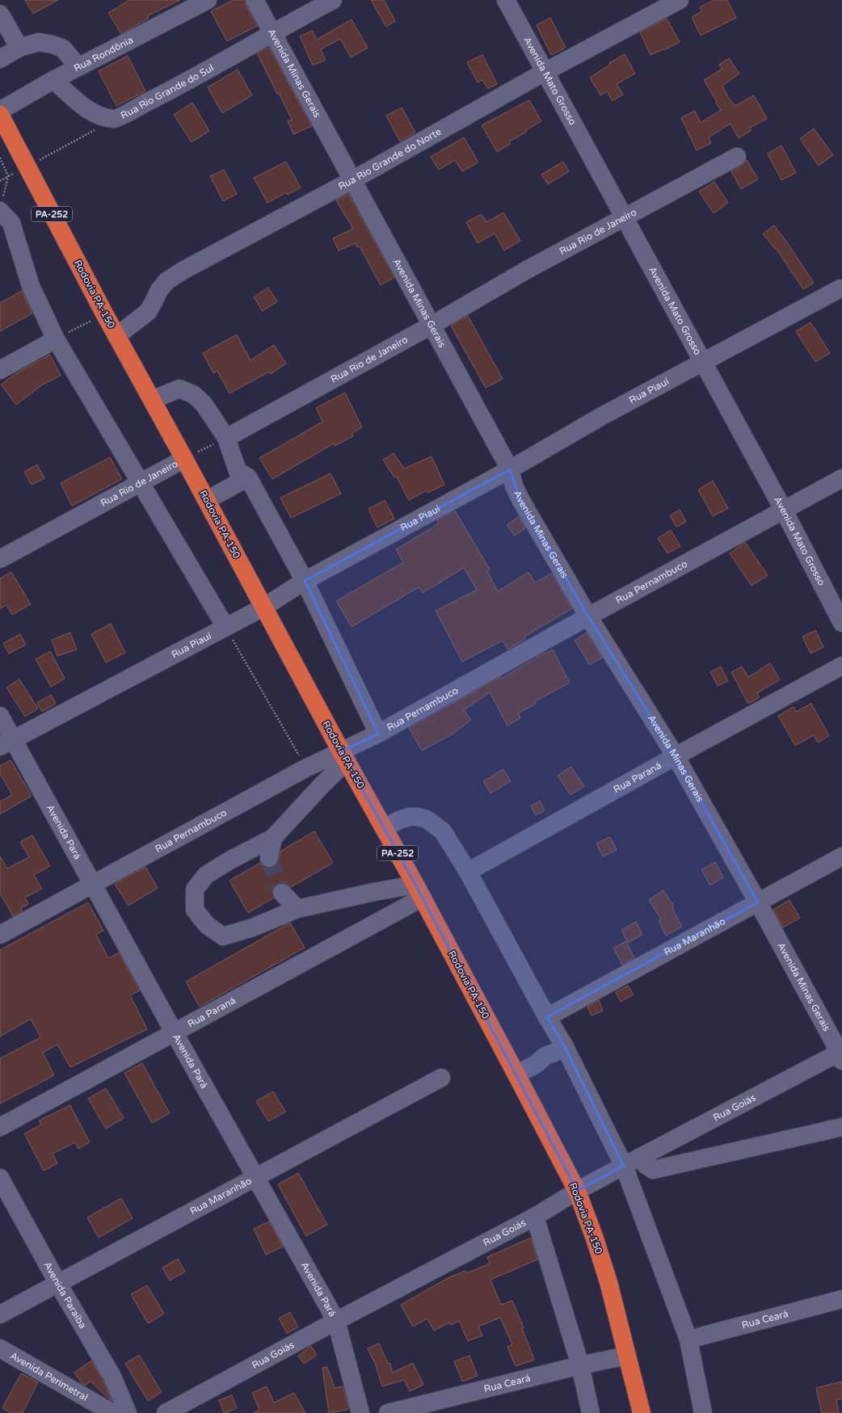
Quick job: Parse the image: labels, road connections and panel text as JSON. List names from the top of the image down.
{
  "streets": {
    "highway": ["PA-252", "Rodovia PA-150"],
    "street": [
      "Rua Rondônia",
      "Avenida Minas Gerais",
      "Avenida Mato Grosso",
      "Rua Rio Grande do Sul",
      "Rua Rio Grande do Norte",
      "Rua Rio de Janeiro",
      "Rua Piauí",
      "Rua Pernambuco",
      "Rua Paraná",
      "Avenida Pará",
      "Rua Maranhão",
      "Rua Goiás",
      "Avenida Paraíba",
      "Rua Ceará",
      "Avenida Perimetral"
    ]
  },
  "crossings": [
    ["Avenida Minas Gerais", "Rua Rio Grande do Sul"],
    ["Avenida Minas Gerais", "Rua Rio Grande do Norte"],
    ["Avenida Minas Gerais", "Rua Rio de Janeiro"],
    ["Avenida Minas Gerais", "Rua Piauí"],
    ["Avenida Minas Gerais", "Rua Pernambuco"],
    ["Avenida Minas Gerais", "Rua Paraná"],
    ["Avenida Minas Gerais", "Rua Maranhão"],
    ["Avenida Minas Gerais", "Rua Goiás"],
    ["Avenida Mato Grosso", "Rua Rio Grande do Norte"],
    ["Avenida Mato Grosso", "Rua Rio de Janeiro"],
    ["Avenida Mato Grosso", "Rua Piauí"],
    ["Avenida Mato Grosso", "Rua Pernambuco"],
    ["Rua Rio Grande do Sul", "Rodovia PA-150"],
    ["Rua Rio Grande do Norte", "Rodovia PA-150"],
    ["Rua Rio de Janeiro", "Rodovia PA-150"],
    ["Rodovia PA-150", "Rua Piauí"],
    ["Rodovia PA-150", "Rua Pernambuco"],
    ["Rodovia PA-150", "Rua Paraná"],
    ["Rodovia PA-150", "Rua Goiás"],
    ["Rodovia PA-150", "Rua Ceará"],
    ["Rua Piauí", "Avenida Pará"],
    ["Rua Pernambuco", "Avenida Pará"],
    ["Rua Paraná", "Avenida Pará"],
    ["Avenida Pará", "Rua Maranhão"],
    ["Avenida Pará", "Rua Goiás"],
    ["Rua Maranhão", "Avenida Paraíba"]
  ]
}
